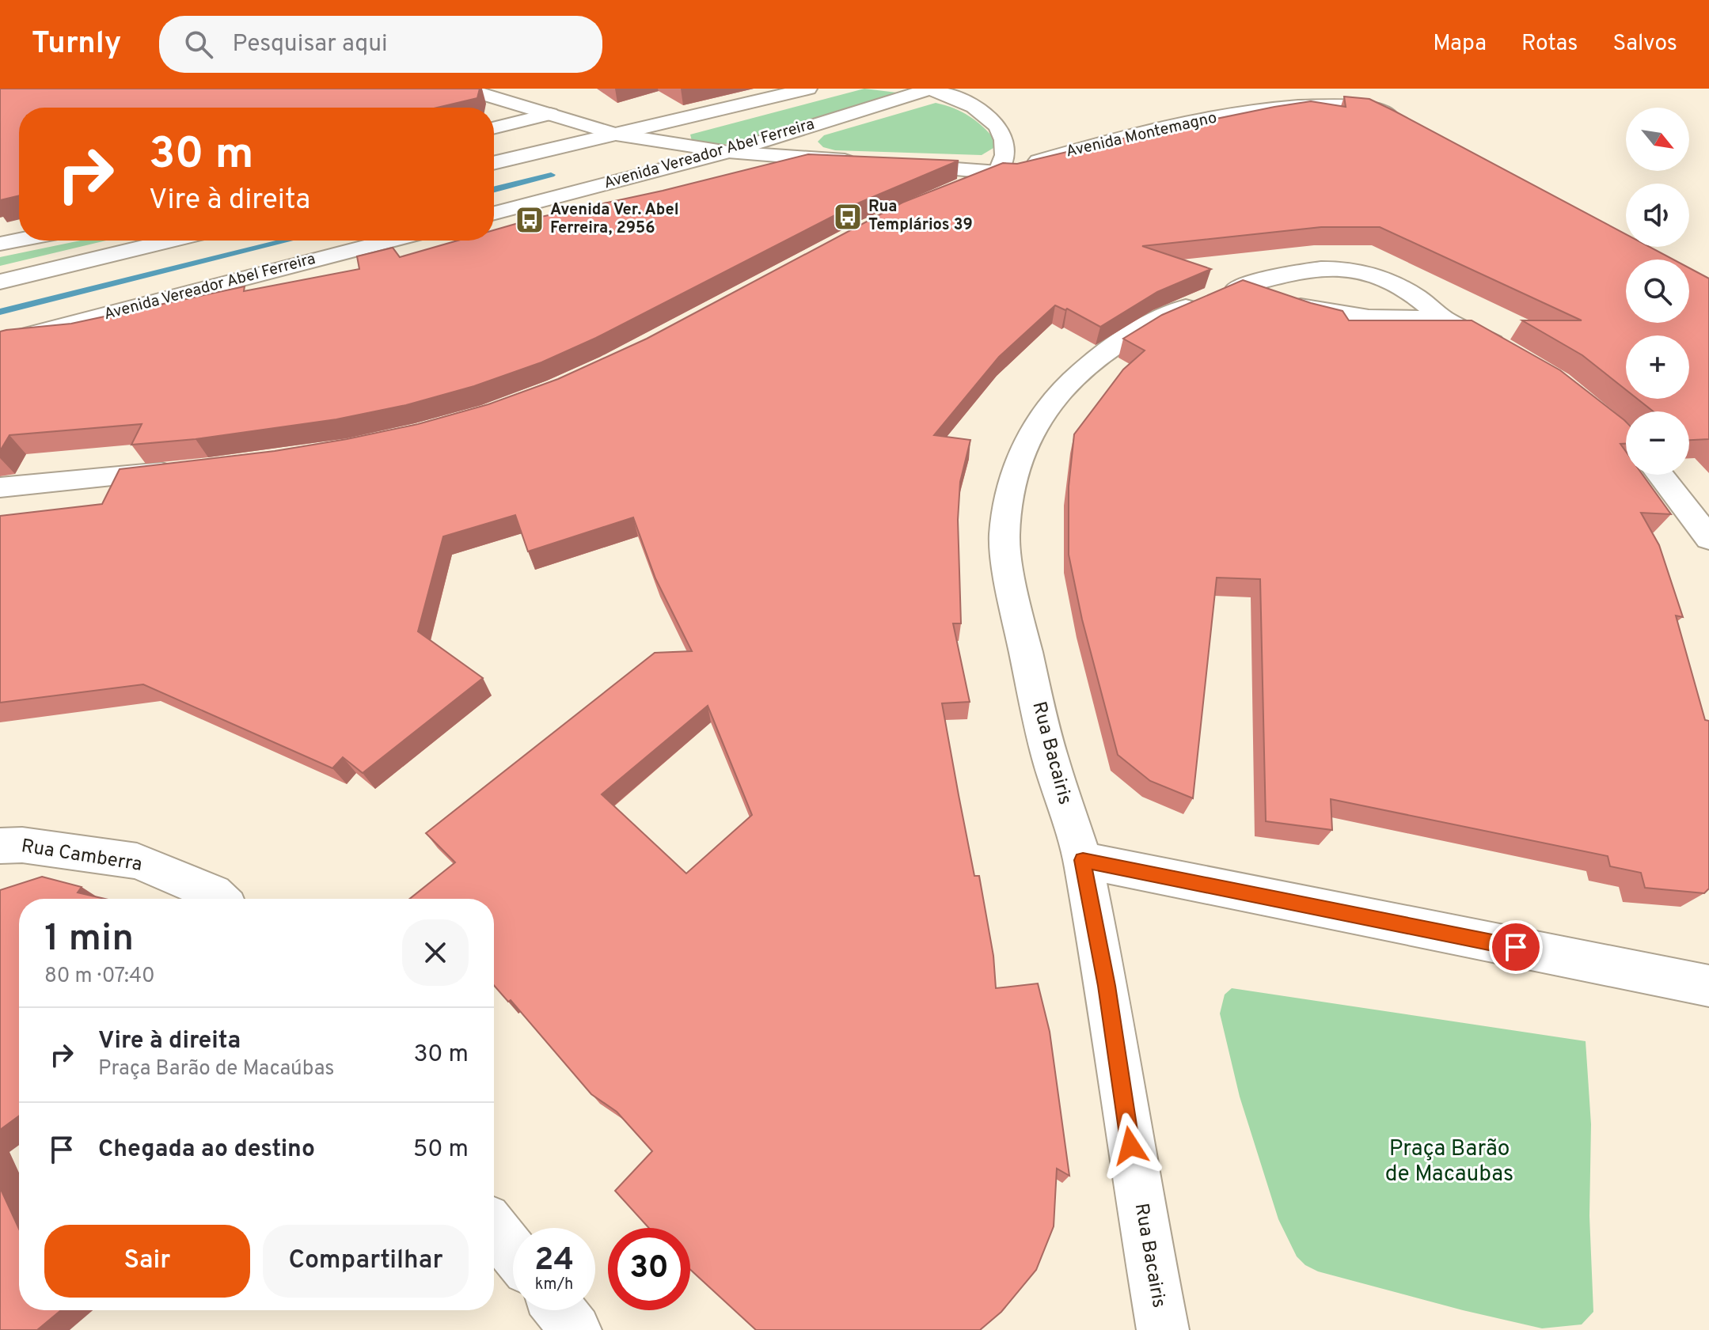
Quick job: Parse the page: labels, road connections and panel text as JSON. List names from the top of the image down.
{
  "streets": {
    "street": [
      "Avenida Montemagno",
      "Avenida Vereador Abel Ferreira",
      "Rua Bacairis",
      "Rua Camberra"
    ]
  },
  "parks": ["Praça Barão de Macaubas"],
  "places": {
    "bus stop": ["Rua Templários 39", "Avenida Ver. Abel Ferreira, 2956"]
  },
  "north": "bottom right",
  "page": {
    "header": "Turnly",
    "search": "Pesquisar aqui",
    "nav": ["Mapa", "Rotas", "Salvos"],
    "map_buttons": ["+", "−"],
    "turn": ["30 m", "Vire à direita"],
    "heading": ["1 min", "80 m · 07:40"],
    "list": [
      {
        "name": "Vire à direita",
        "note": "Praça Barão de Macaúbas",
        "value": "30 m"
      },
      {
        "name": "Chegada ao destino",
        "value": "50 m"
      }
    ],
    "buttons": ["Sair", "Compartilhar"],
    "speed": "24 km/h",
    "limit": "30"
  }
}
